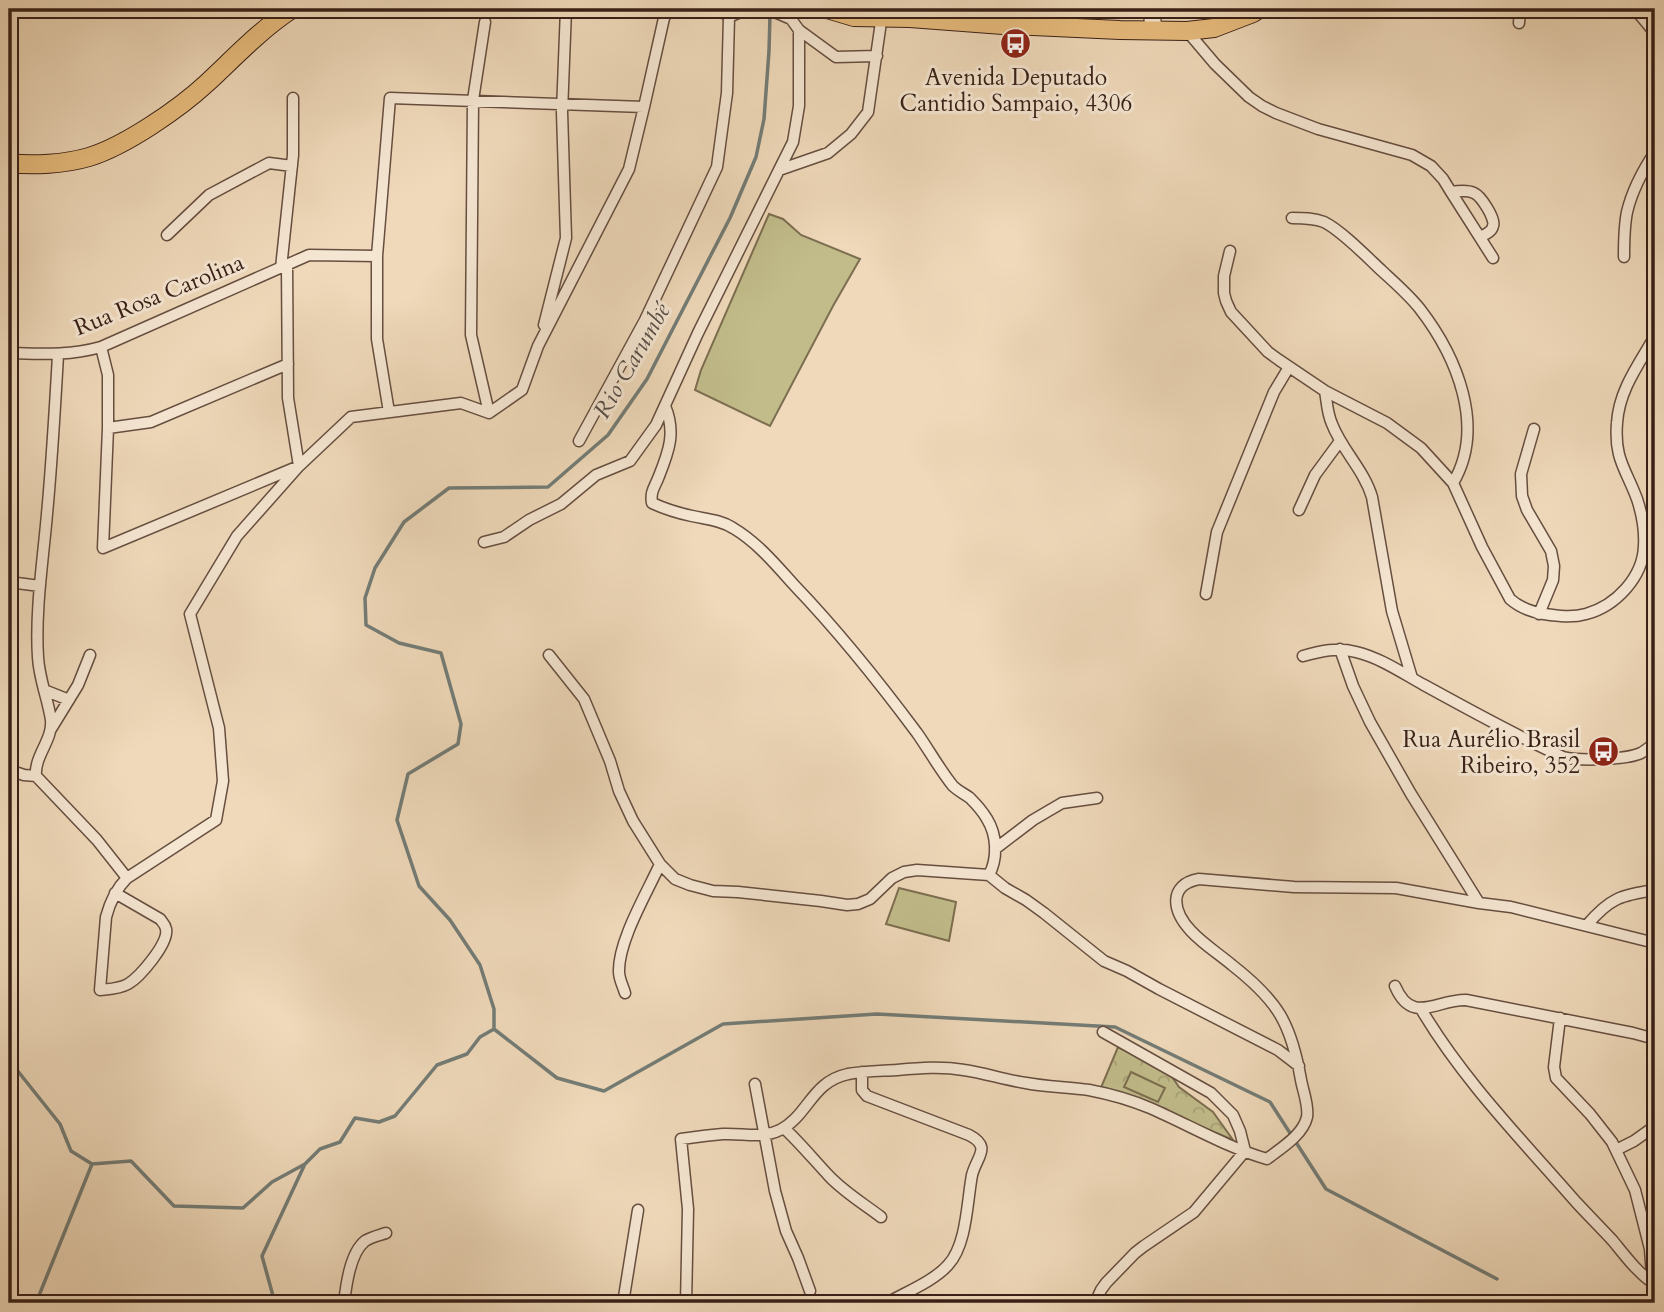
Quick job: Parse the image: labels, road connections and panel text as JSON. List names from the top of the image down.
{
  "streets": {
    "street": ["Rua Rosa Carolina"]
  },
  "water": ["Rio Carumbé"],
  "places": {
    "bus stop": ["Avenida Deputado Cantidio Sampaio, 4306", "Rua Aurélio Brasil Ribeiro, 352"]
  }
}
